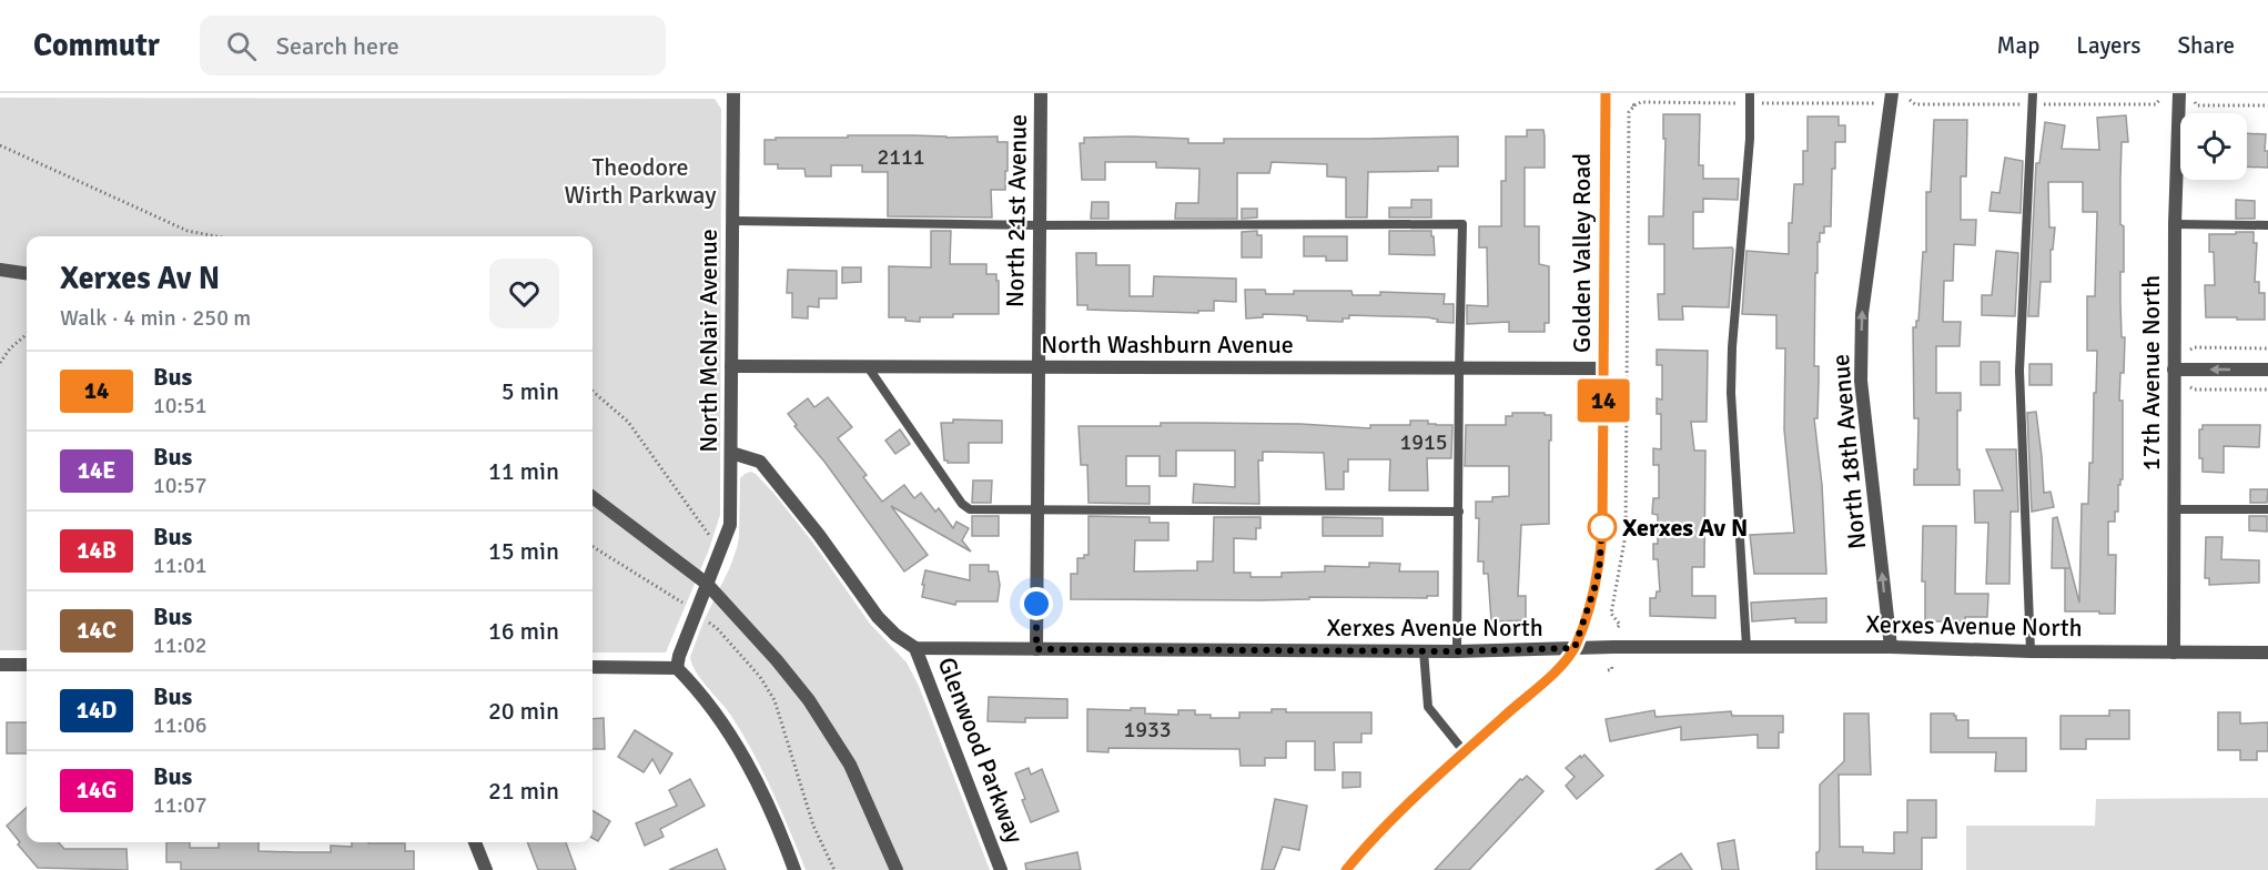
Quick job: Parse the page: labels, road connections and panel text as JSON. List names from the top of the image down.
{
  "streets": {
    "street": [
      "North 21st Avenue",
      "Golden Valley Road",
      "North McNair Avenue",
      "North Washburn Avenue",
      "17th Avenue North",
      "North 18th Avenue",
      "Xerxes Avenue North",
      "Glenwood Parkway"
    ]
  },
  "crossings": [
    ["North 21st Avenue", "North Washburn Avenue"],
    ["North 21st Avenue", "Xerxes Avenue North"],
    ["Golden Valley Road", "North Washburn Avenue"],
    ["Golden Valley Road", "Xerxes Avenue North"],
    ["North McNair Avenue", "North Washburn Avenue"],
    ["17th Avenue North", "Xerxes Avenue North"],
    ["North 18th Avenue", "Xerxes Avenue North"],
    ["Xerxes Avenue North", "Glenwood Parkway"]
  ],
  "one_way": ["North 18th Avenue"],
  "parks": ["Theodore Wirth Parkway"],
  "places": ["Xerxes Av N"],
  "lines": ["bus line 14"],
  "house_numbers": ["2111", "1915", "1933"],
  "page": {
    "header": "Commutr",
    "search": "Search here",
    "nav": ["Map", "Layers", "Share"],
    "on_map": "14",
    "heading": ["Xerxes Av N", "Walk · 4 min · 250 m"],
    "list": [
      {
        "mark": "14",
        "name": "Bus",
        "note": "10:51",
        "value": "5 min"
      },
      {
        "mark": "14E",
        "name": "Bus",
        "note": "10:57",
        "value": "11 min"
      },
      {
        "mark": "14B",
        "name": "Bus",
        "note": "11:01",
        "value": "15 min"
      },
      {
        "mark": "14C",
        "name": "Bus",
        "note": "11:02",
        "value": "16 min"
      },
      {
        "mark": "14D",
        "name": "Bus",
        "note": "11:06",
        "value": "20 min"
      },
      {
        "mark": "14G",
        "name": "Bus",
        "note": "11:07",
        "value": "21 min"
      }
    ]
  }
}
